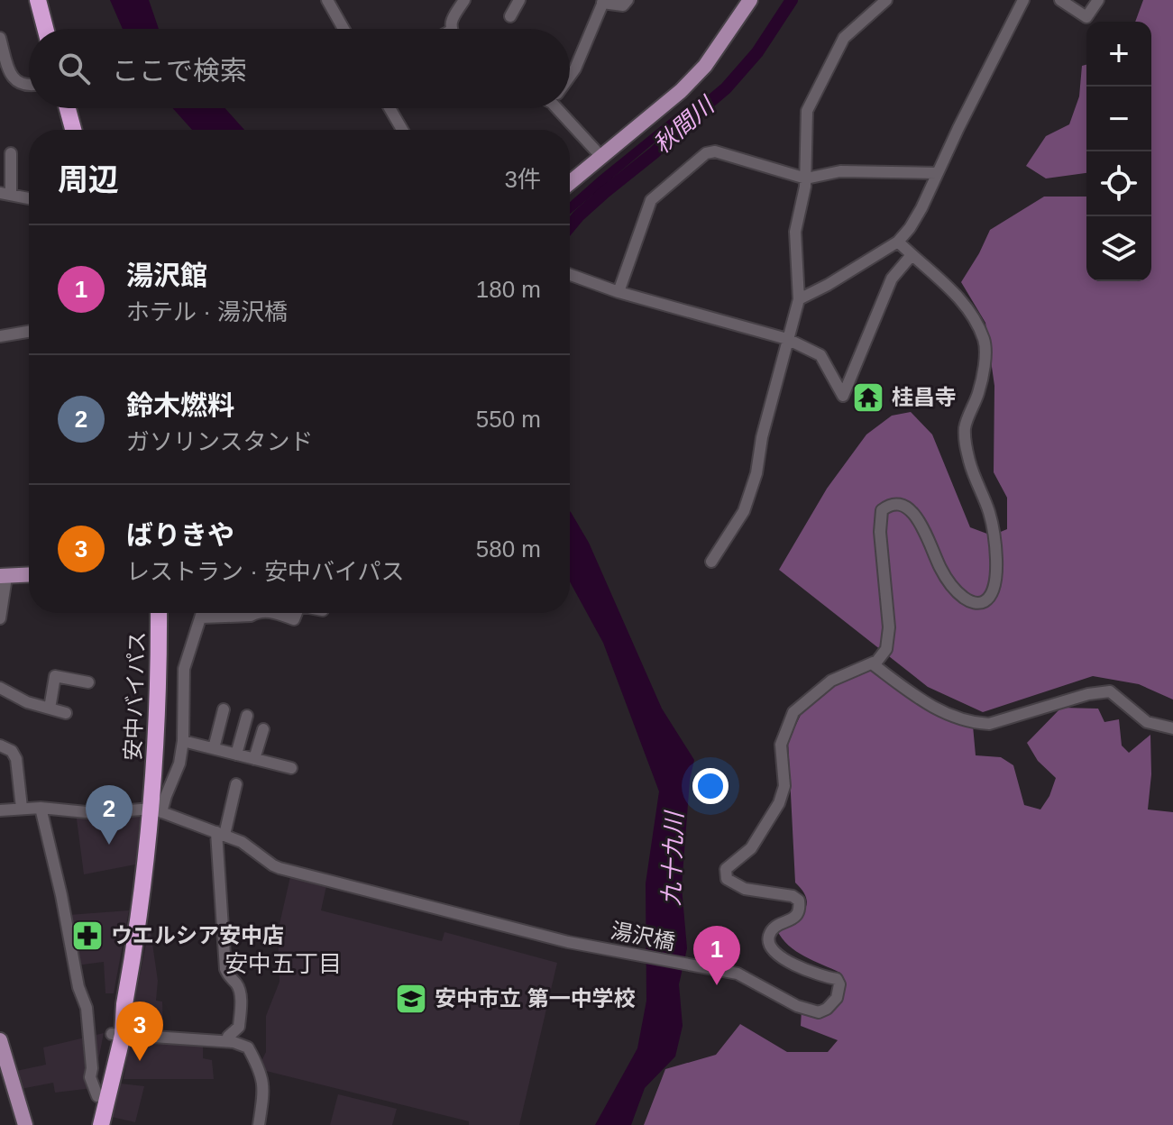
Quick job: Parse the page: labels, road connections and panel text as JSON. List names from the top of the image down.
{
  "streets": {
    "highway": ["安中バイパス"],
    "street": ["湯沢橋"]
  },
  "crossings": [
    ["安中バイパス", "湯沢橋"]
  ],
  "districts": ["安中五丁目"],
  "water": ["秋間川", "九十九川"],
  "places": {
    "temple": ["桂昌寺"],
    "pharmacy": ["ウエルシア安中店"],
    "school or university": ["安中市立 第一中学校"]
  },
  "page": {
    "map_buttons": ["+", "−"],
    "search": "ここで検索",
    "heading": ["周辺", "3件"],
    "list": [
      {
        "mark": "1",
        "name": "湯沢館",
        "note": "ホテル · 湯沢橋",
        "value": "180 m"
      },
      {
        "mark": "2",
        "name": "鈴木燃料",
        "note": "ガソリンスタンド",
        "value": "550 m"
      },
      {
        "mark": "3",
        "name": "ばりきや",
        "note": "レストラン · 安中バイパス",
        "value": "580 m"
      }
    ],
    "pins": ["2", "1", "3"]
  }
}
